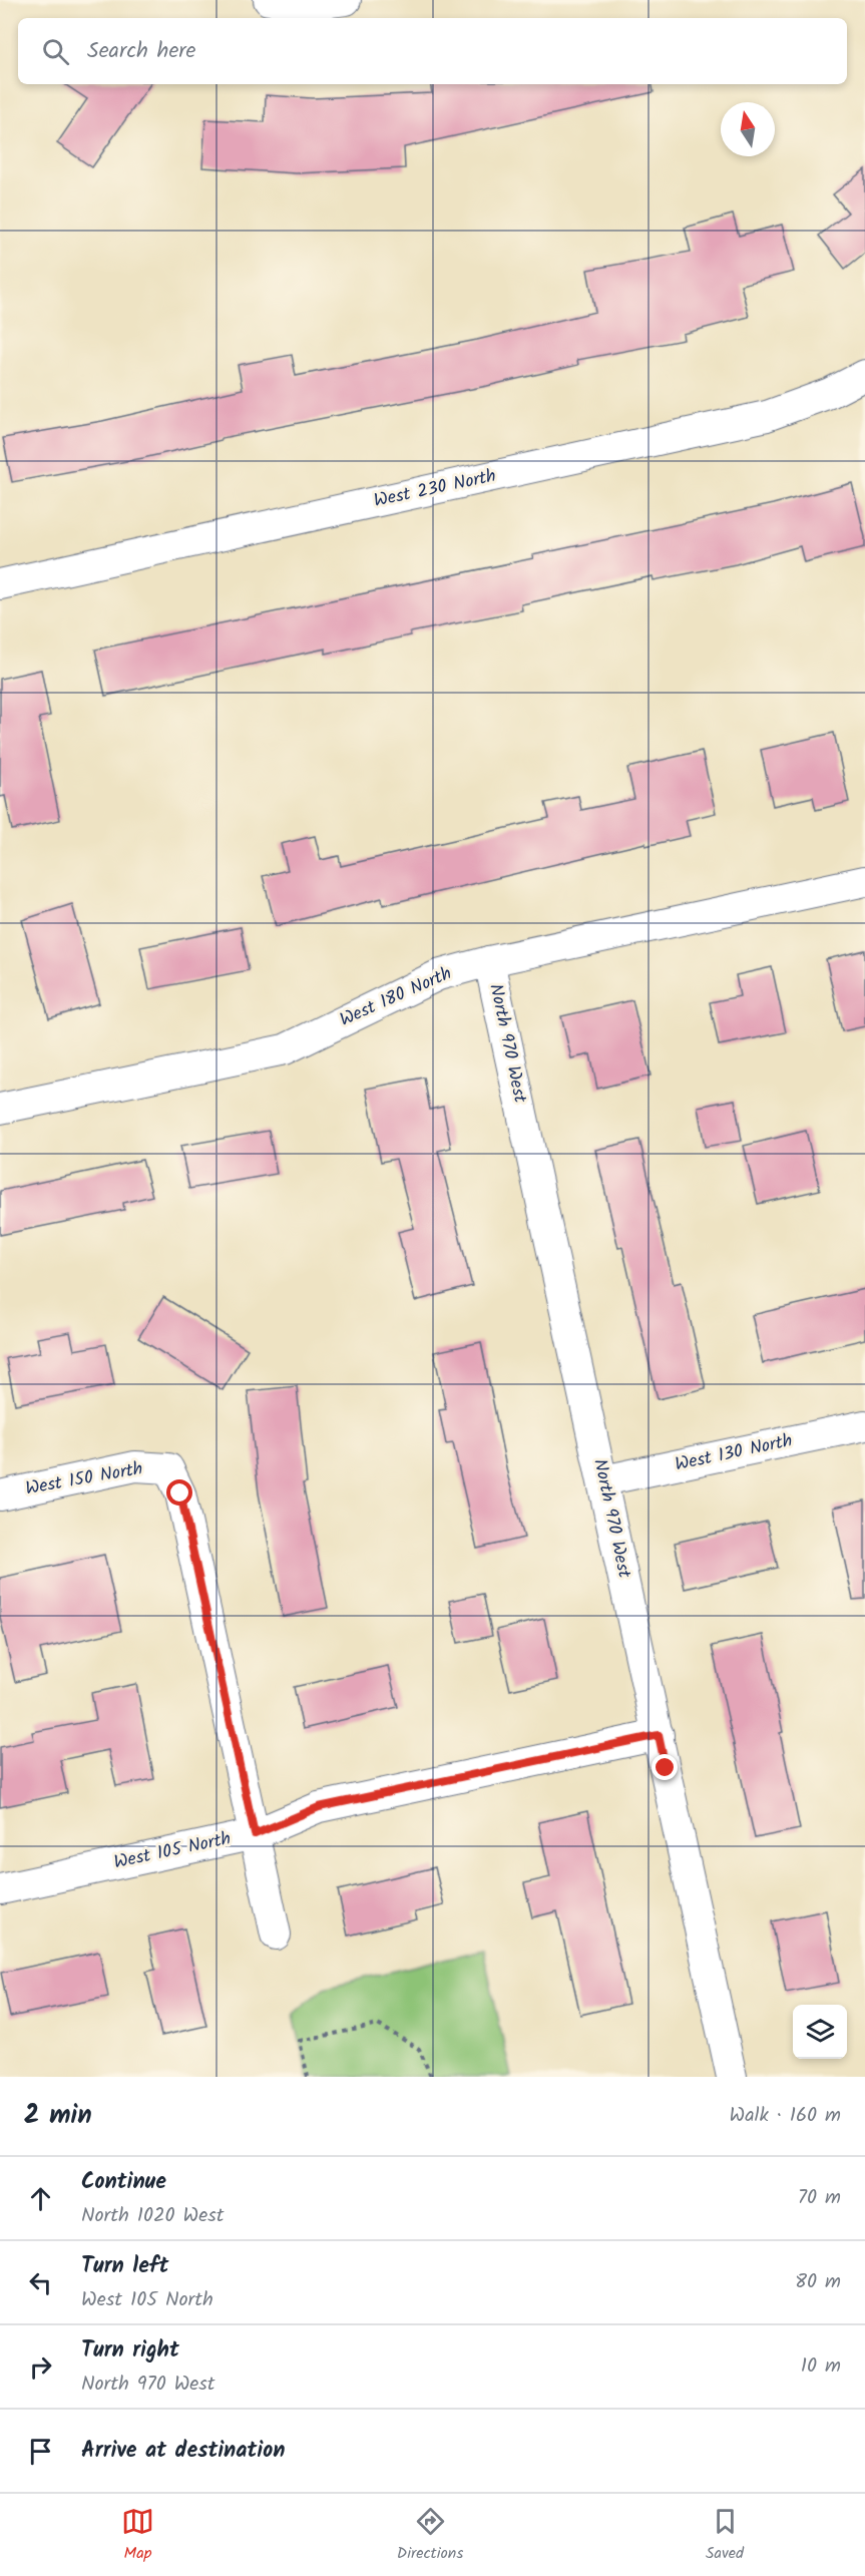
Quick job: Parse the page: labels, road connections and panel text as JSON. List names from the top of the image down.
{
  "streets": {
    "street": [
      "West 230 North",
      "West 180 North",
      "North 970 West",
      "West 130 North",
      "West 150 North",
      "West 105 North"
    ]
  },
  "crossings": [
    ["West 180 North", "North 970 West"],
    ["North 970 West", "West 130 North"],
    ["North 970 West", "West 105 North"],
    ["West 150 North", "West 105 North"]
  ],
  "north": "top",
  "page": {
    "search": "Search here",
    "heading": ["2 min", "Walk · 160 m"],
    "list": [
      ["Continue", "North 1020 West", "70 m"],
      ["Turn left", "West 105 North", "80 m"],
      ["Turn right", "North 970 West", "10 m"],
      "Arrive at destination"
    ],
    "nav": ["Map", "Directions", "Saved"]
  }
}
